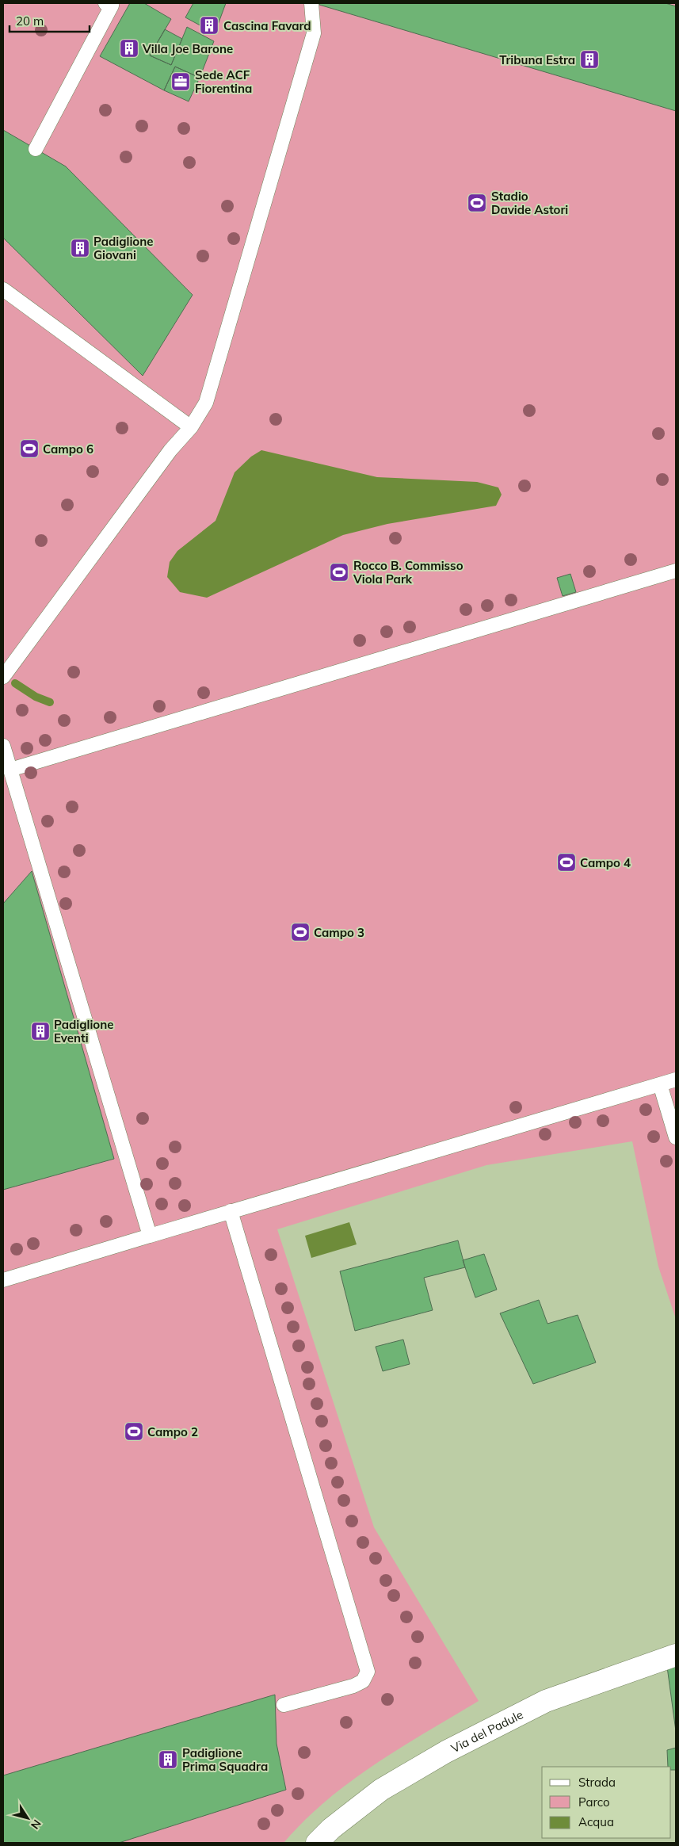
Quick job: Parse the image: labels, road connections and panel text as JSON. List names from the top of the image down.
{
  "streets": {
    "street": ["Via del Padule"]
  },
  "places": {
    "building": [
      "Cascina Favard",
      "Villa Joe Barone",
      "Tribuna Estra",
      "Padiglione Giovani",
      "Padiglione Eventi",
      "Padiglione Prima Squadra"
    ],
    "office": ["Sede ACF Fiorentina"],
    "sports": [
      "Stadio Davide Astori",
      "Campo 6",
      "Rocco B. Commisso Viola Park",
      "Campo 4",
      "Campo 3",
      "Campo 2"
    ]
  },
  "legend": ["Strada", "Parco", "Acqua"],
  "scale_bar": "20 m",
  "north": "bottom right"
}
